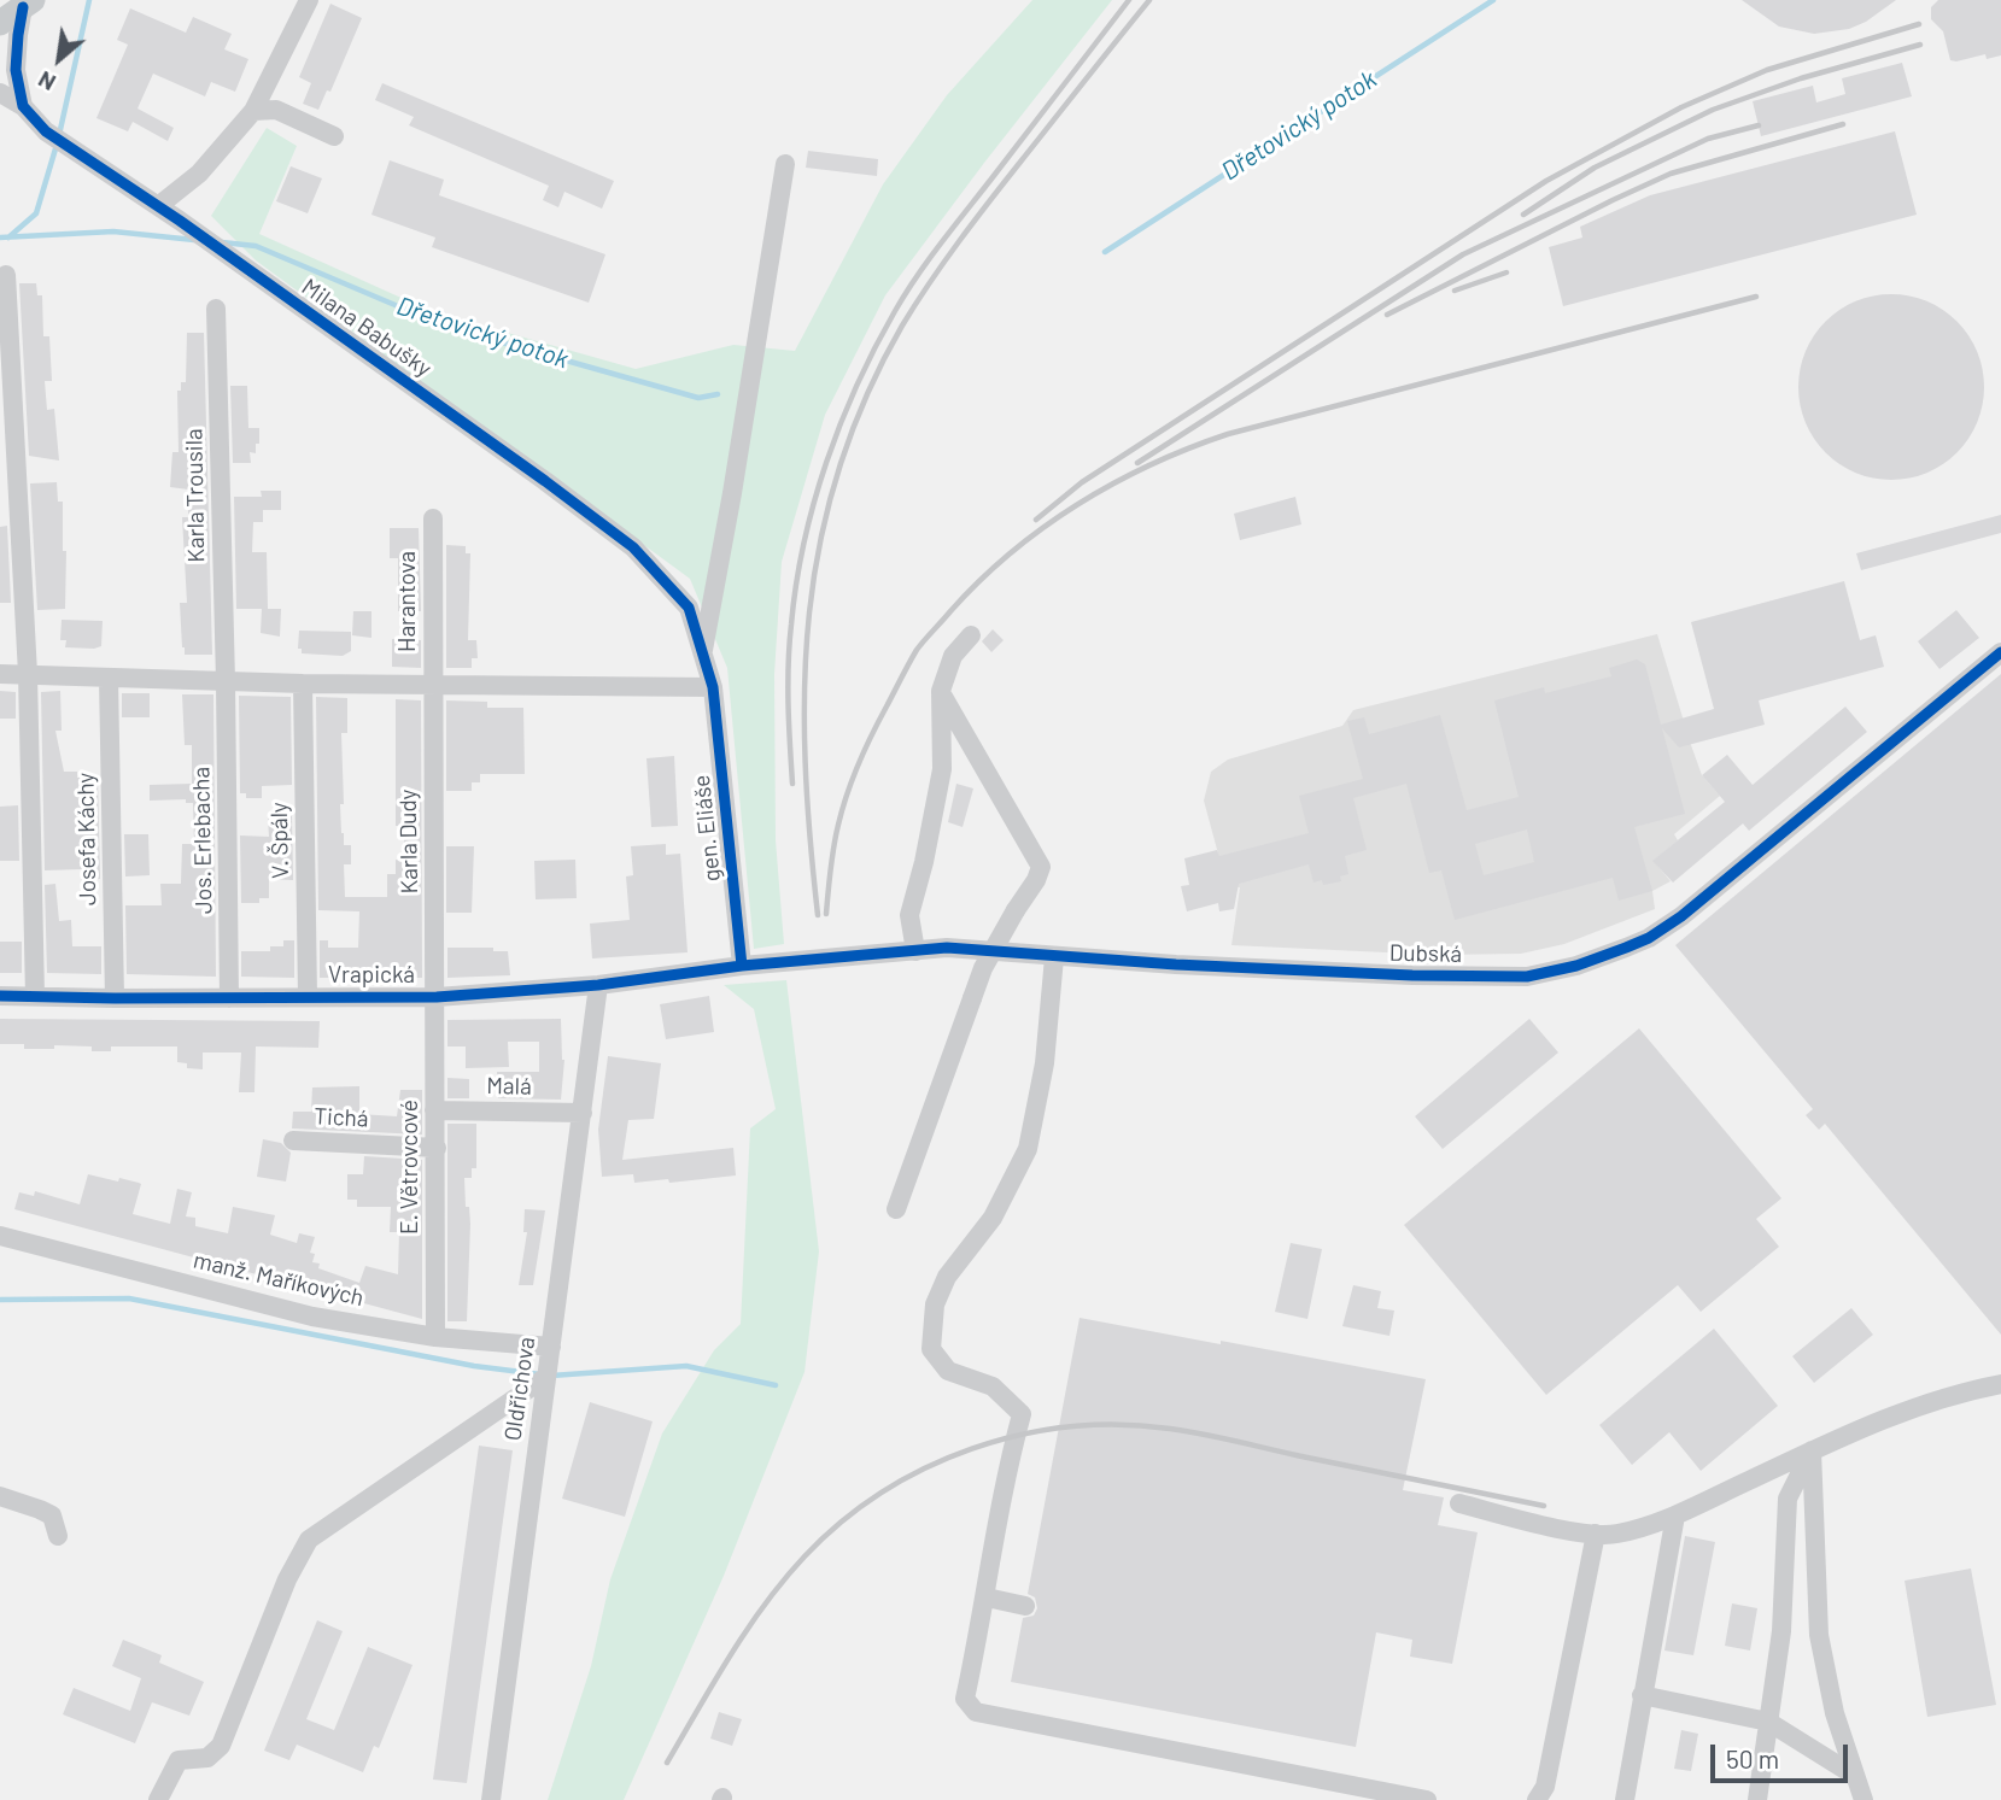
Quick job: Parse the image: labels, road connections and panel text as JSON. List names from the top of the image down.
{
  "streets": {
    "street": [
      "Milana Babušky",
      "Karla Trousila",
      "Harantova",
      "gen. Eliáše",
      "Josefa Káchy",
      "Jos. Erlebacha",
      "V. Špály",
      "Karla Dudy",
      "Dubská",
      "Vrapická",
      "Malá",
      "Tichá",
      "E. Větrovcové",
      "manž. Maříkových",
      "Oldřichova"
    ]
  },
  "crossings": [
    ["Milana Babušky", "gen. Eliáše"],
    ["Karla Trousila", "Jos. Erlebacha"],
    ["Harantova", "Karla Dudy"],
    ["gen. Eliáše", "Dubská"],
    ["gen. Eliáše", "Vrapická"],
    ["Josefa Káchy", "Vrapická"],
    ["Jos. Erlebacha", "Vrapická"],
    ["V. Špály", "Vrapická"],
    ["Karla Dudy", "Vrapická"],
    ["Karla Dudy", "E. Větrovcové"],
    ["Dubská", "Vrapická"],
    ["Vrapická", "E. Větrovcové"],
    ["Vrapická", "Oldřichova"],
    ["Malá", "E. Větrovcové"],
    ["Malá", "Oldřichova"],
    ["Tichá", "E. Větrovcové"],
    ["E. Větrovcové", "manž. Maříkových"],
    ["manž. Maříkových", "Oldřichova"]
  ],
  "water": ["Dřetovický potok"],
  "scale_bar": "50 m",
  "north": "bottom left"
}
